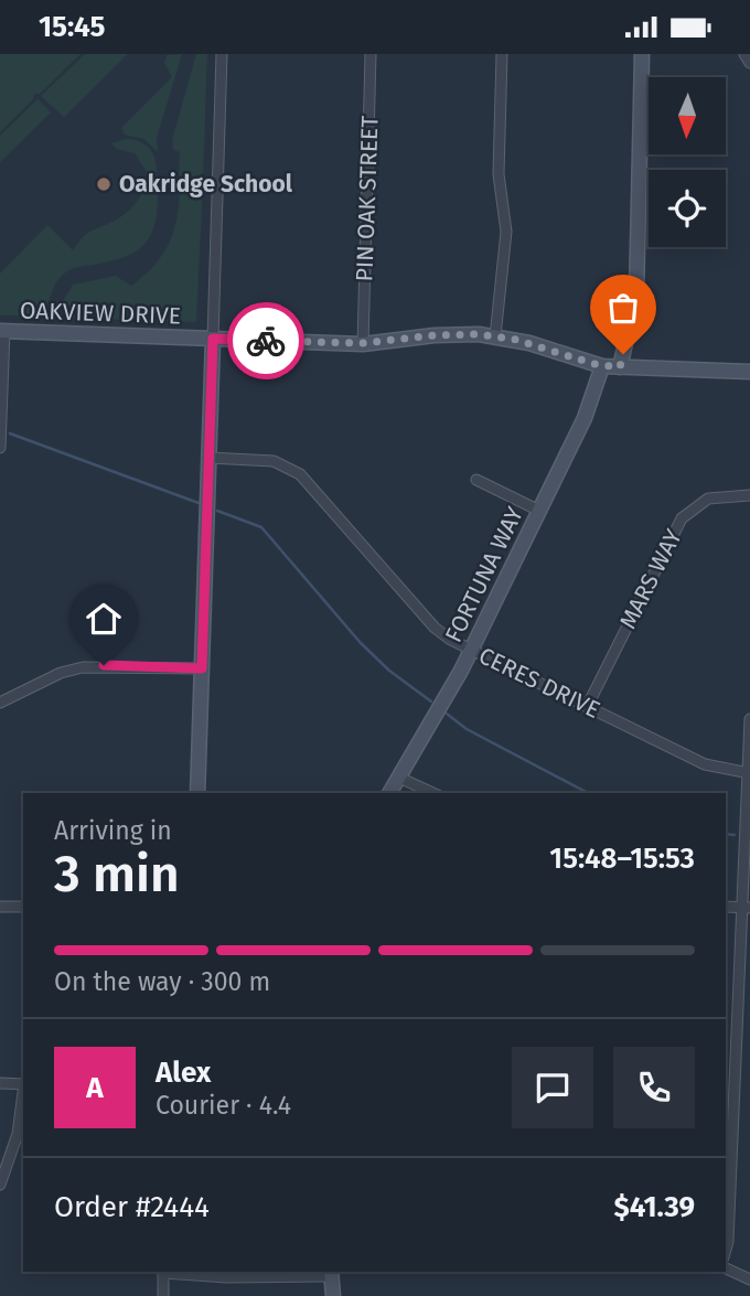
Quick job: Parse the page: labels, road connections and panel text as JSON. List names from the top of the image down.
{
  "streets": {
    "street": [
      "PIN OAK STREET",
      "OAKVIEW DRIVE",
      "FORTUNA WAY",
      "MARS WAY",
      "CERES DRIVE"
    ]
  },
  "crossings": [
    ["PIN OAK STREET", "OAKVIEW DRIVE"],
    ["OAKVIEW DRIVE", "FORTUNA WAY"],
    ["FORTUNA WAY", "CERES DRIVE"],
    ["MARS WAY", "CERES DRIVE"]
  ],
  "places": ["Oakridge School"],
  "north": "bottom",
  "page": {
    "status": "15:45",
    "heading": ["3 min", "Arriving in", "15:48–15:53"],
    "panel": [
      "Alex",
      "Courier · 4.4",
      "Order #2444",
      "$41.39"
    ],
    "bar": "On the way · 300 m",
    "round": "A"
  }
}
